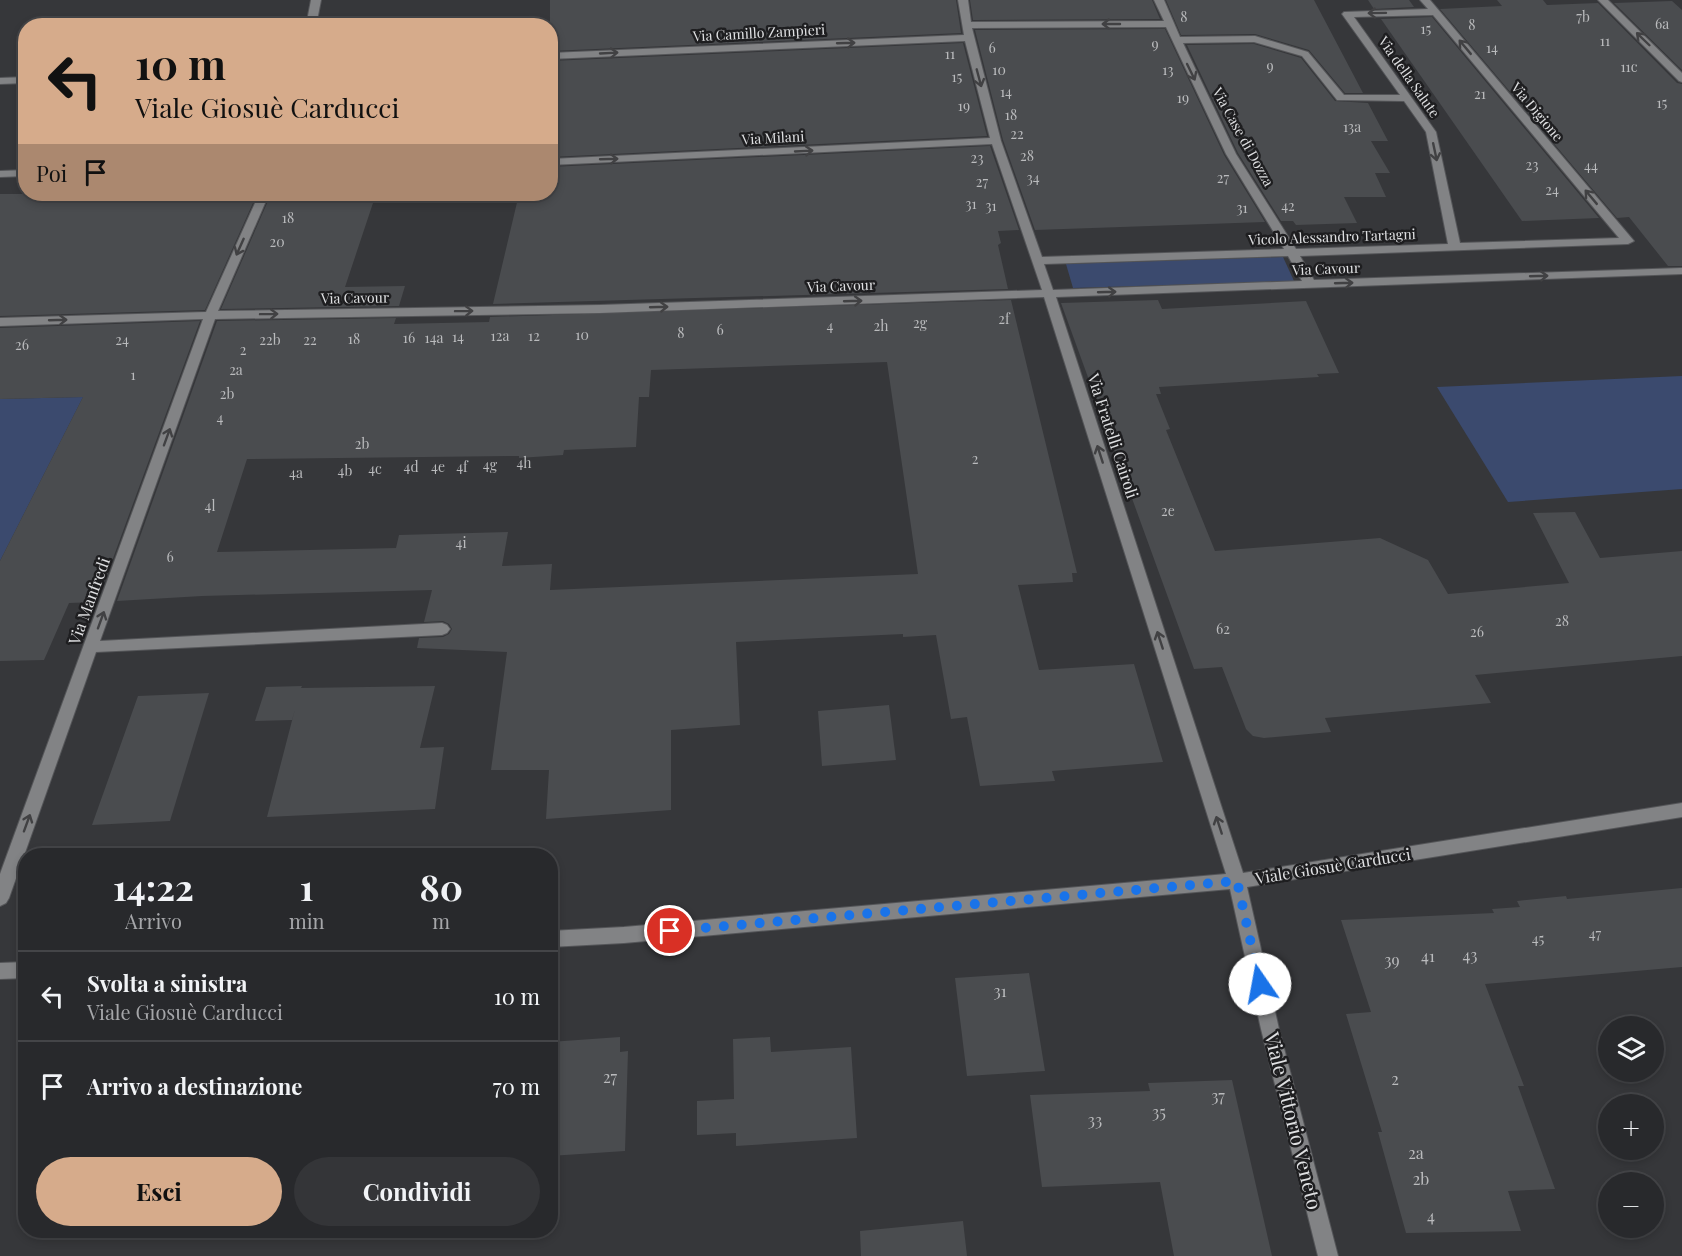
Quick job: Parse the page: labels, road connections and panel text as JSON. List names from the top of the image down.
{
  "streets": {
    "street": [
      "Via Camillo Zampieri",
      "Via della Salute",
      "Via Digione",
      "Via Case di Dozza",
      "Via Milani",
      "Vicolo Alessandro Tartagni",
      "Via Cavour",
      "Via Fratelli Cairoli",
      "Via Manfredi",
      "Viale Giosuè Carducci",
      "Viale Vittorio Veneto"
    ]
  },
  "crossings": [
    ["Via Camillo Zampieri", "Via Fratelli Cairoli"],
    ["Via della Salute", "Via Digione"],
    ["Via della Salute", "Vicolo Alessandro Tartagni"],
    ["Via Digione", "Vicolo Alessandro Tartagni"],
    ["Via Case di Dozza", "Vicolo Alessandro Tartagni"],
    ["Via Case di Dozza", "Via Cavour"],
    ["Via Milani", "Via Fratelli Cairoli"],
    ["Vicolo Alessandro Tartagni", "Via Fratelli Cairoli"],
    ["Via Cavour", "Via Fratelli Cairoli"],
    ["Via Cavour", "Via Manfredi"],
    ["Via Fratelli Cairoli", "Viale Giosuè Carducci"],
    ["Via Fratelli Cairoli", "Viale Vittorio Veneto"],
    ["Viale Giosuè Carducci", "Viale Vittorio Veneto"]
  ],
  "one_way": [
    "Via Camillo Zampieri",
    "Via Digione",
    "Via Case di Dozza",
    "Via Milani",
    "Via Cavour"
  ],
  "house_numbers": [
    "8",
    "7b",
    "6a",
    "8",
    "15",
    "11",
    "9",
    "6",
    "14",
    "11",
    "9",
    "11c",
    "10",
    "13",
    "15",
    "14",
    "21",
    "19",
    "15",
    "19",
    "18",
    "13a",
    "22",
    "28",
    "23",
    "23",
    "44",
    "34",
    "27",
    "27",
    "24",
    "31",
    "31",
    "42",
    "31",
    "18",
    "20",
    "2f",
    "2g",
    "4",
    "2h",
    "6",
    "8",
    "10",
    "12a",
    "12",
    "14",
    "16",
    "14a",
    "18",
    "24",
    "22b",
    "22",
    "26",
    "2",
    "2a",
    "1",
    "2b",
    "4",
    "2b",
    "2",
    "4h",
    "4g",
    "4d",
    "4e",
    "4f",
    "4c",
    "4b",
    "4a",
    "4l",
    "2e",
    "4i",
    "6",
    "28",
    "62",
    "26",
    "47",
    "45",
    "43",
    "41",
    "39",
    "31",
    "27",
    "2",
    "37",
    "35",
    "33",
    "2a",
    "2b",
    "4"
  ],
  "page": {
    "turn": ["10 m", "Viale Giosuè Carducci"],
    "then": "Poi",
    "eta": [
      "14:22",
      "Arrivo",
      "1",
      "min",
      "80",
      "m"
    ],
    "list": [
      {
        "name": "Svolta a sinistra",
        "note": "Viale Giosuè Carducci",
        "value": "10 m"
      },
      {
        "name": "Arrivo a destinazione",
        "value": "70 m"
      }
    ],
    "map_buttons": ["+", "−"],
    "buttons": ["Esci", "Condividi"]
  }
}
